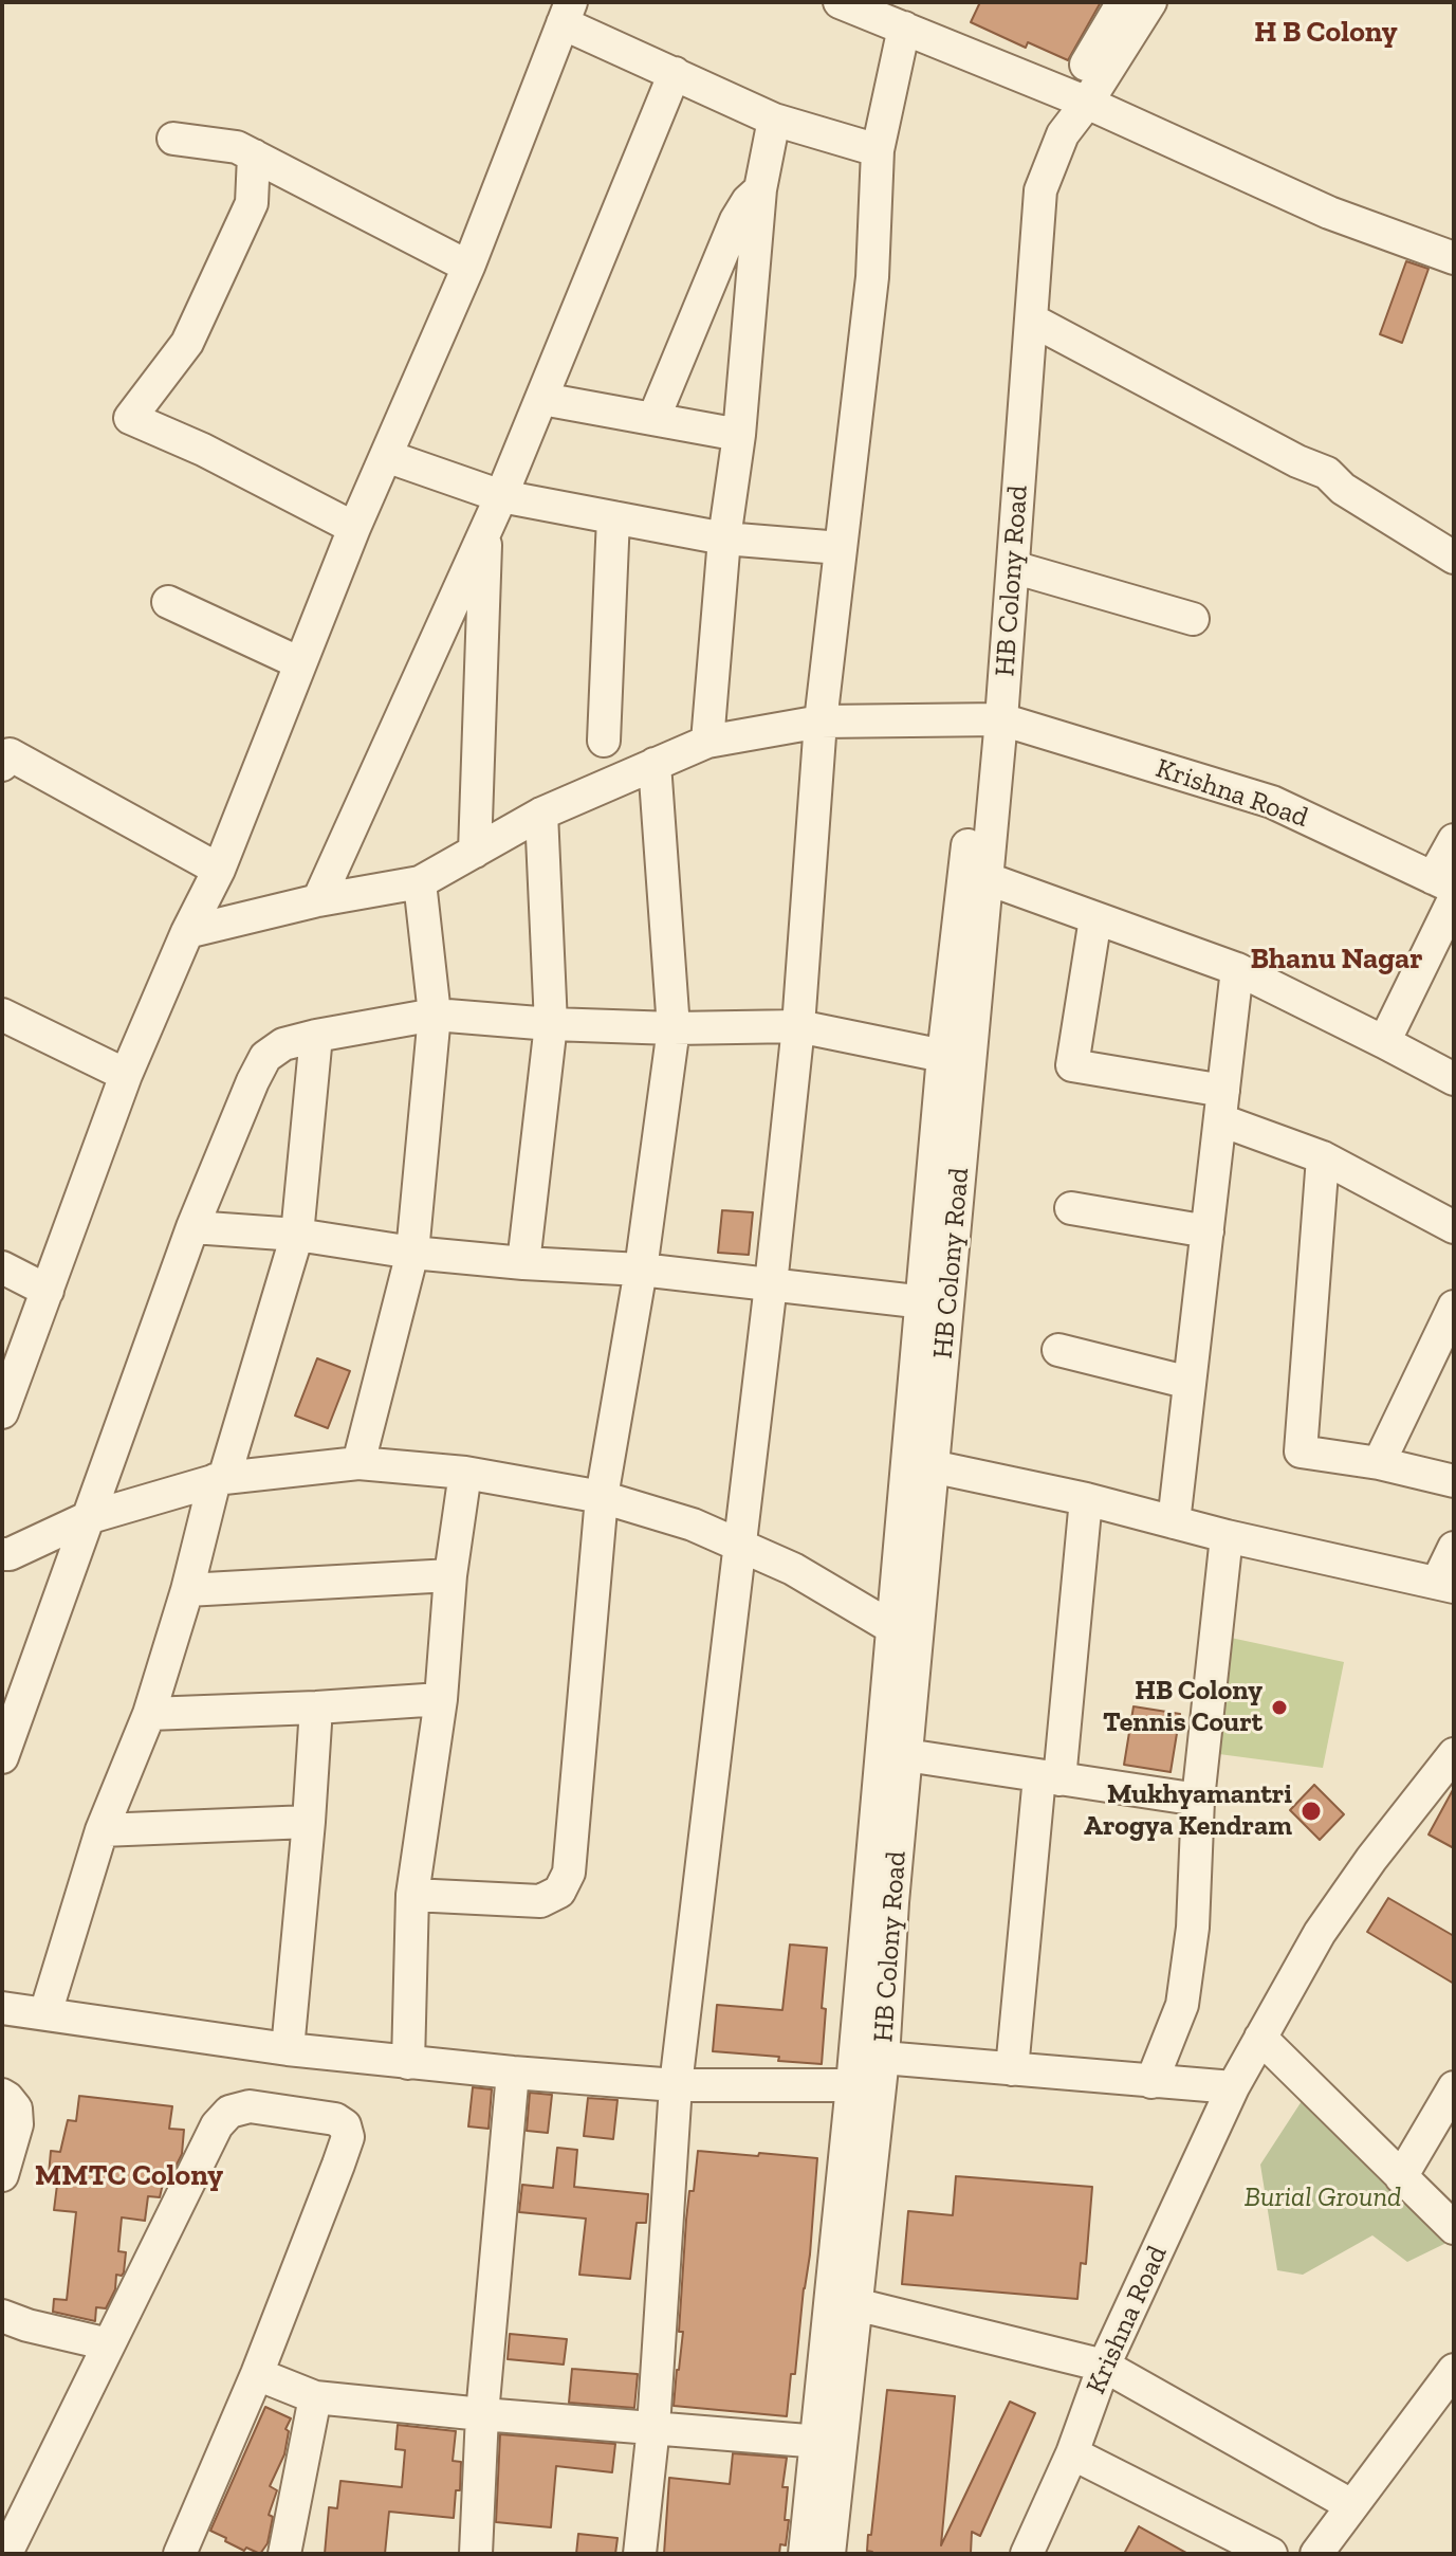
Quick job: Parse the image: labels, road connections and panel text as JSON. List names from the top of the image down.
{
  "streets": {
    "street": ["HB Colony Road", "Krishna Road"]
  },
  "crossings": [
    ["HB Colony Road", "Krishna Road"]
  ],
  "districts": ["H B Colony", "Bhanu Nagar", "MMTC Colony"],
  "parks": ["Burial Ground"],
  "places": ["HB Colony Tennis Court", "Mukhyamantri Arogya Kendram"]
}
